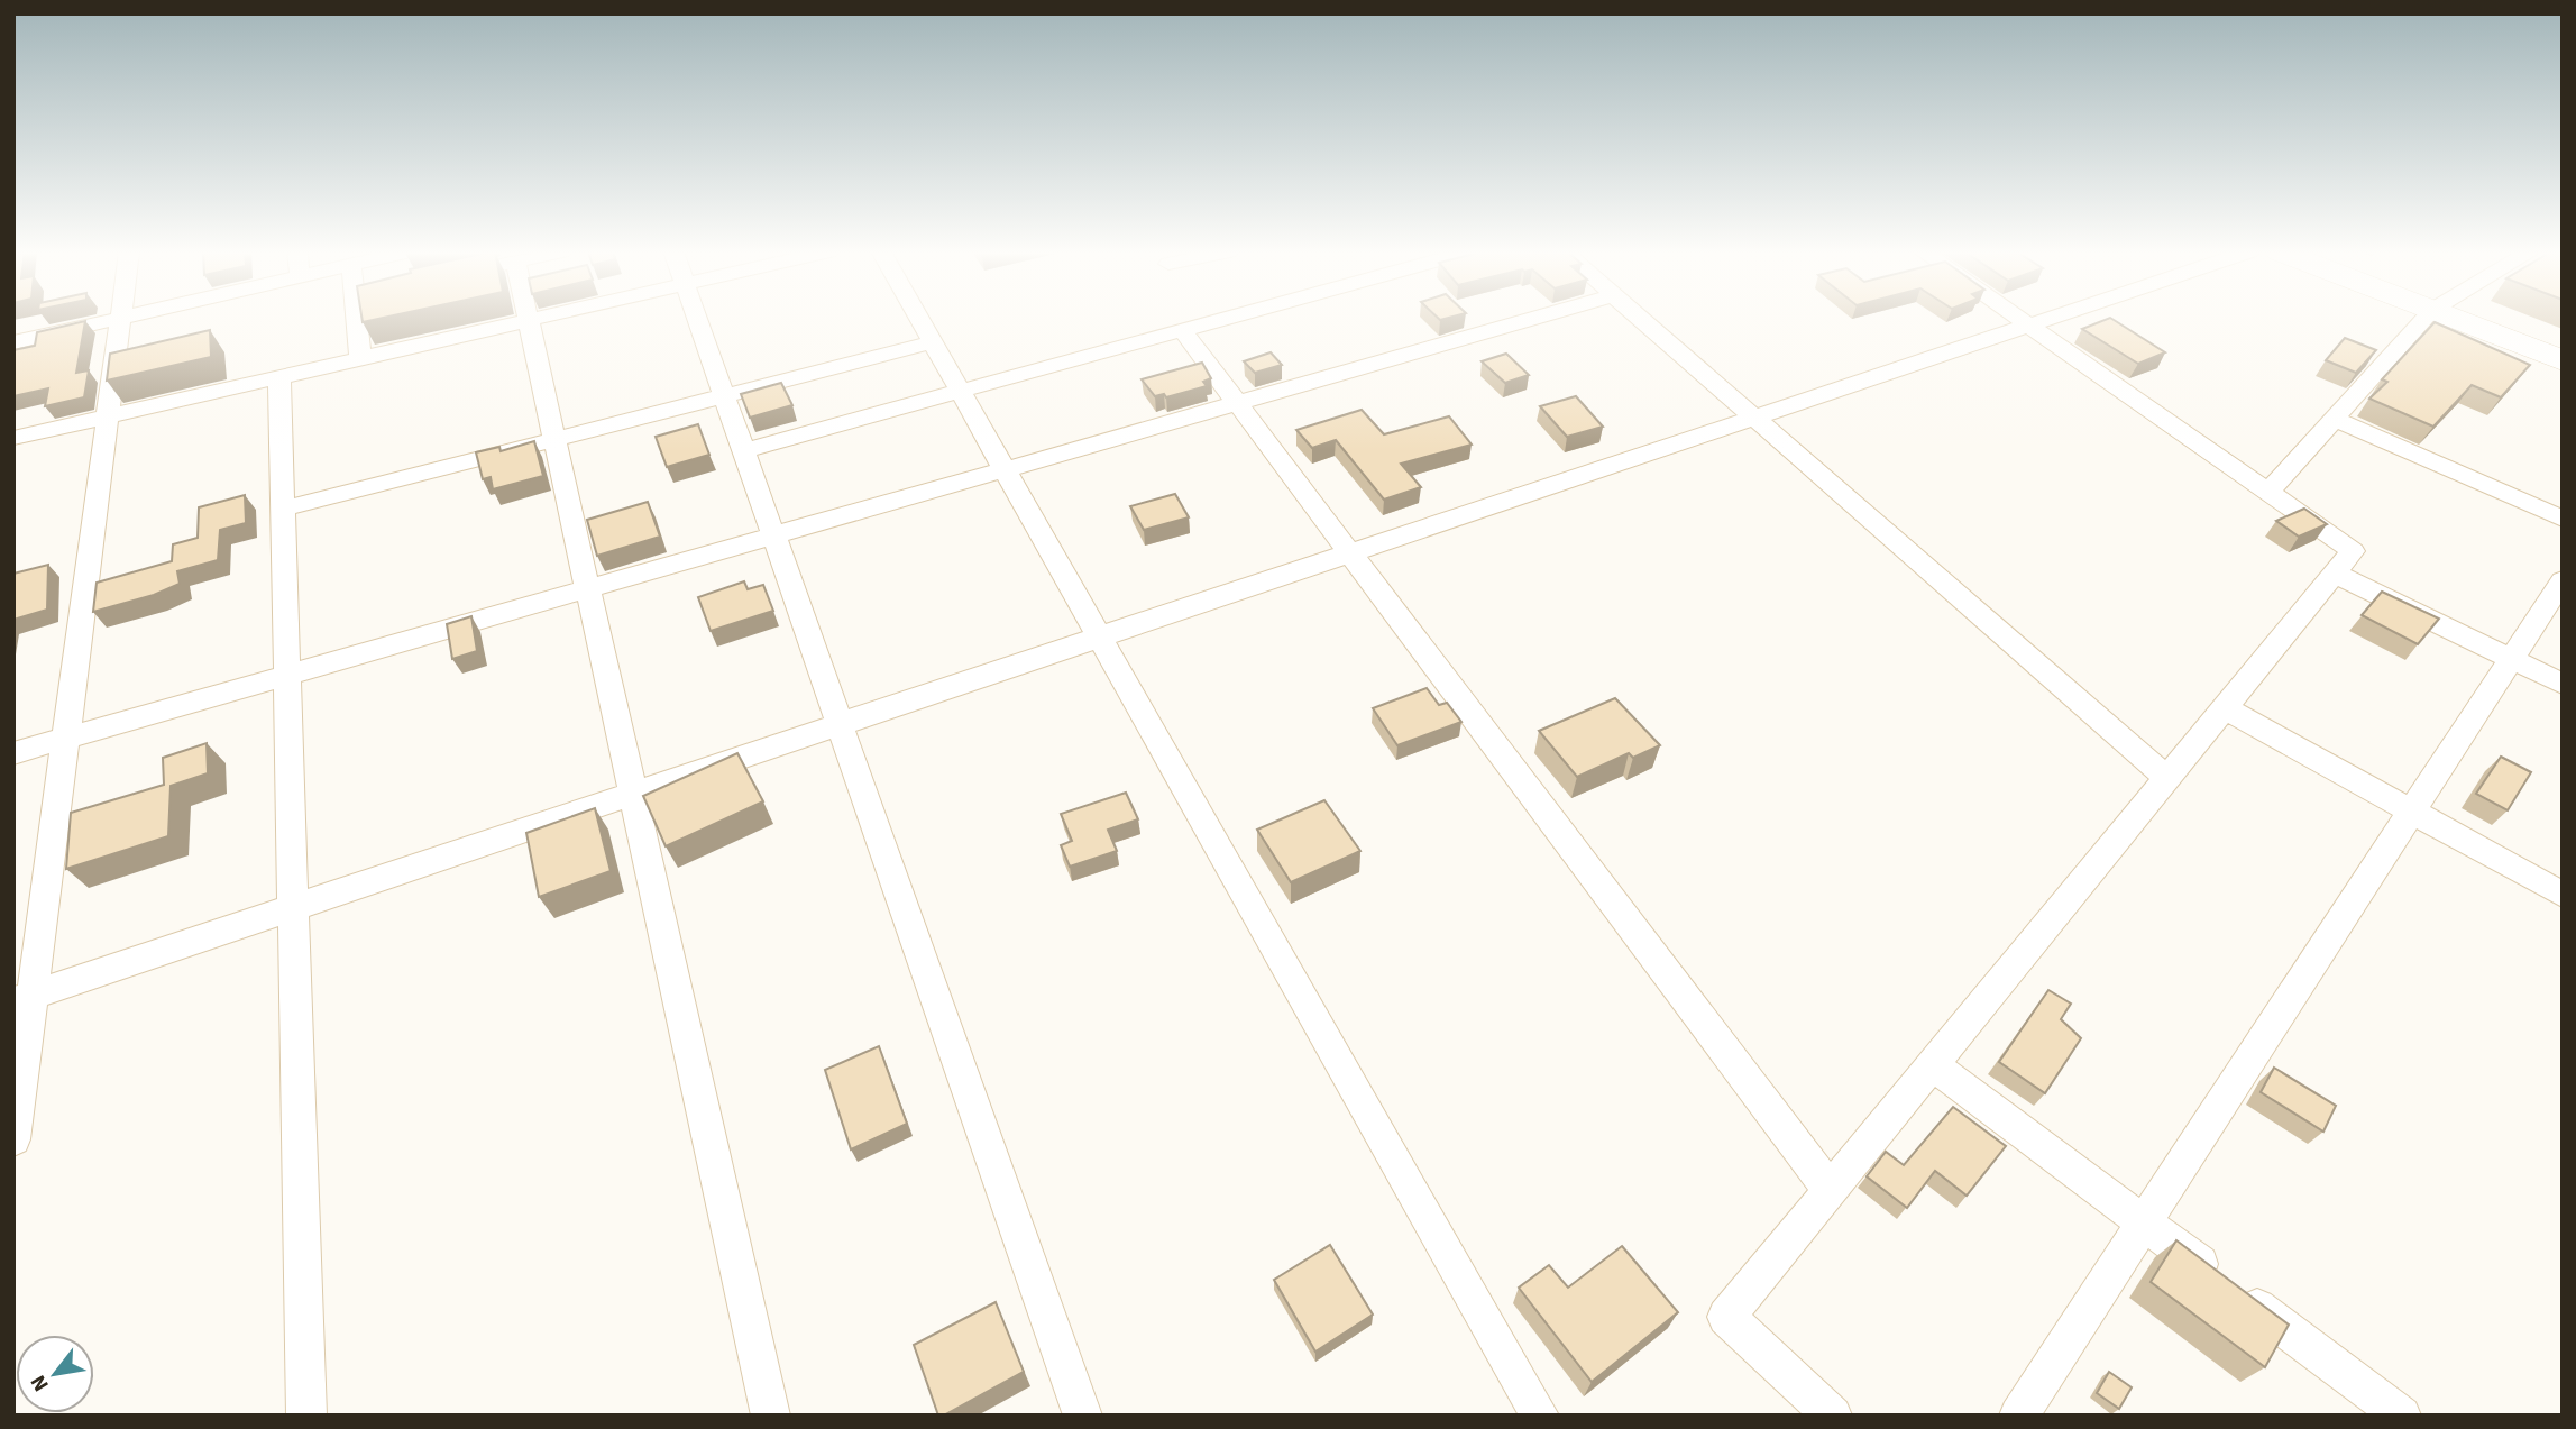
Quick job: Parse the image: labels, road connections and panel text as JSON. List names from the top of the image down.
{
  "north": "bottom left"
}
